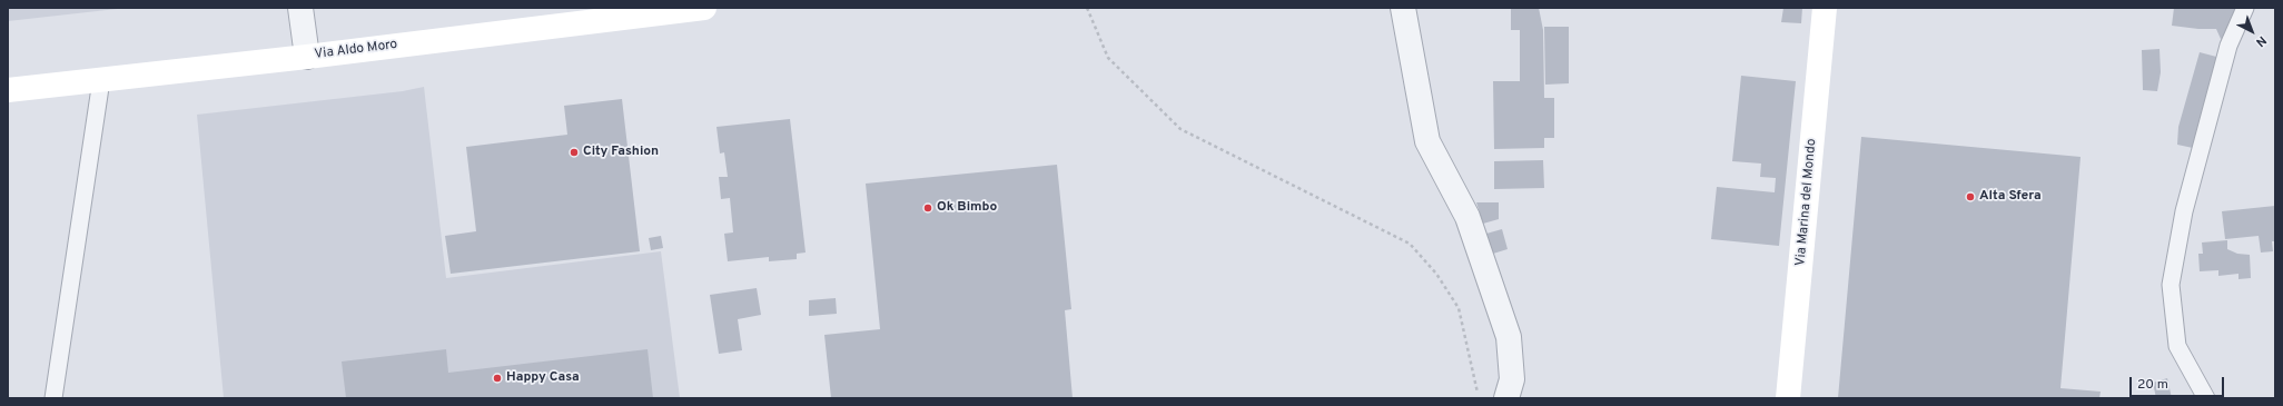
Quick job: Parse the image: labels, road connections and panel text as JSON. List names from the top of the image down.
{
  "streets": {
    "main road": ["Via Aldo Moro", "Via Marina del Mondo"]
  },
  "places": [
    "City Fashion",
    "Alta Sfera",
    "Ok Bimbo",
    "Happy Casa"
  ],
  "scale_bar": "20 m",
  "north": "bottom right"
}
